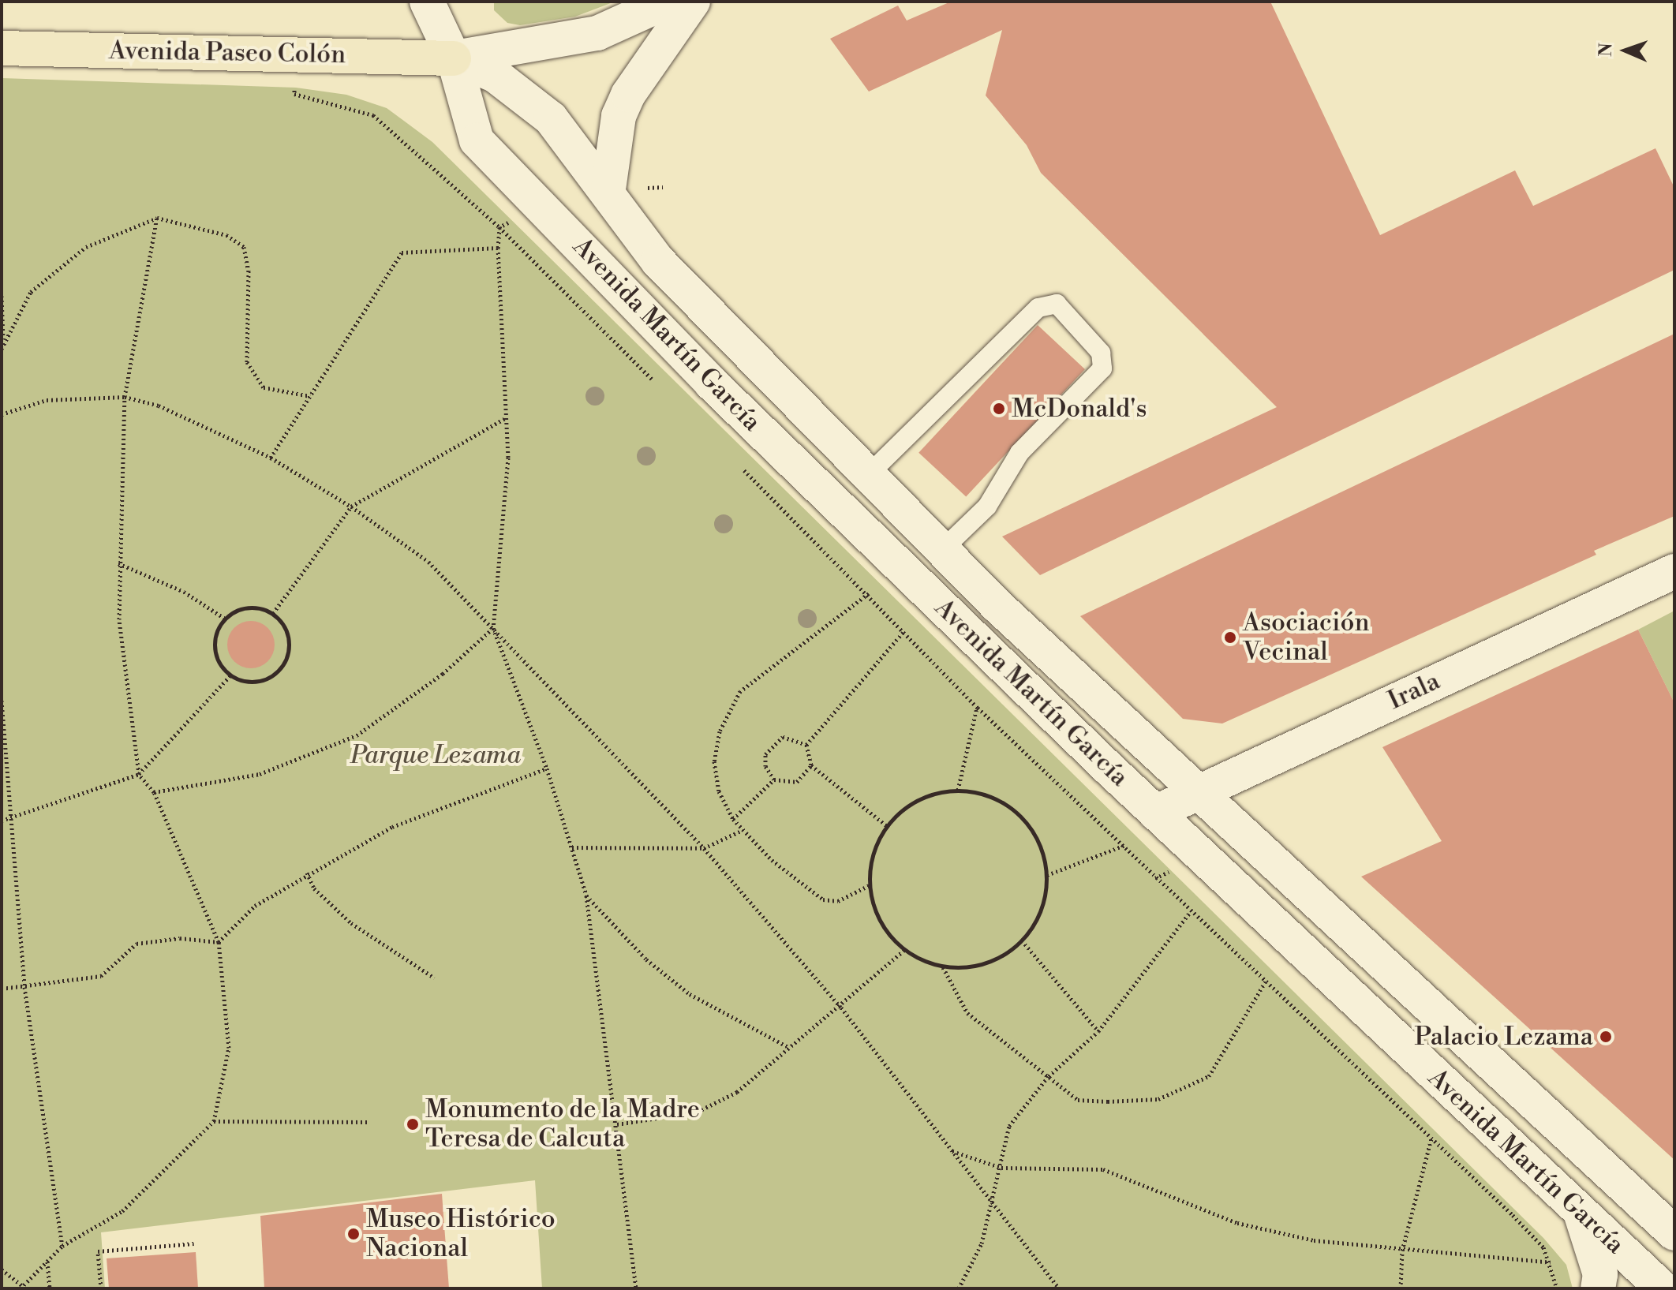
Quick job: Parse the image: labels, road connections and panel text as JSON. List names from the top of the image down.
{
  "streets": {
    "main road": ["Avenida Paseo Colón", "Avenida Martín García", "Irala"]
  },
  "crossings": [
    ["Avenida Paseo Colón", "Avenida Martín García"],
    ["Avenida Martín García", "Irala"]
  ],
  "parks": ["Parque Lezama"],
  "places": [
    "McDonald's",
    "Asociación Vecinal",
    "Palacio Lezama",
    "Monumento de la Madre Teresa de Calcuta",
    "Museo Histórico Nacional"
  ],
  "north": "left"
}
